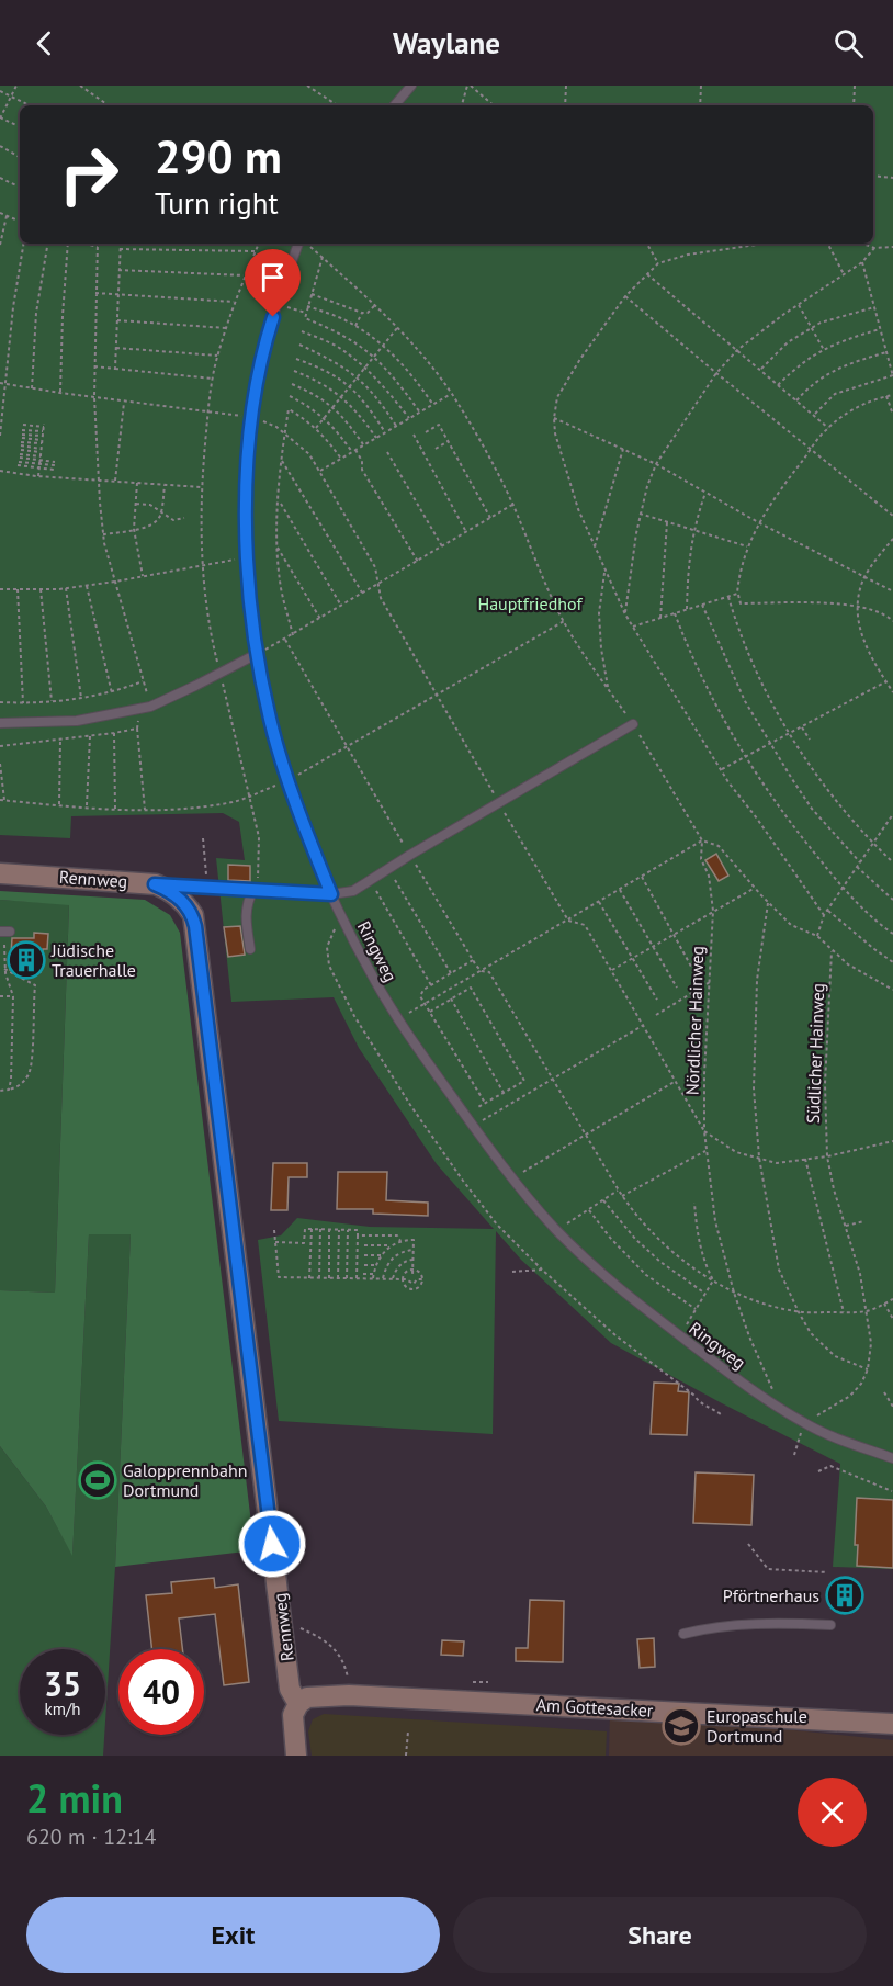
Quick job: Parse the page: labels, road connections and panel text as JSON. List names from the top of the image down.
{
  "streets": {
    "street": ["Rennweg", "Am Gottesacker"],
    "lane": ["Ringweg"],
    "path": ["Nördlicher Hainweg", "Südlicher Hainweg"]
  },
  "crossings": [
    ["Rennweg", "Am Gottesacker"],
    ["Ringweg", "Nördlicher Hainweg"]
  ],
  "parks": ["Hauptfriedhof"],
  "places": {
    "building": ["Jüdische Trauerhalle", "Pförtnerhaus"],
    "sports": ["Galopprennbahn Dortmund"],
    "school or university": ["Europaschule Dortmund"]
  },
  "page": {
    "header": "Waylane",
    "turn": ["290 m", "Turn right"],
    "speed": "35 km/h",
    "limit": "40",
    "heading": ["2 min", "620 m · 12:14"],
    "buttons": ["Exit", "Share"]
  }
}
